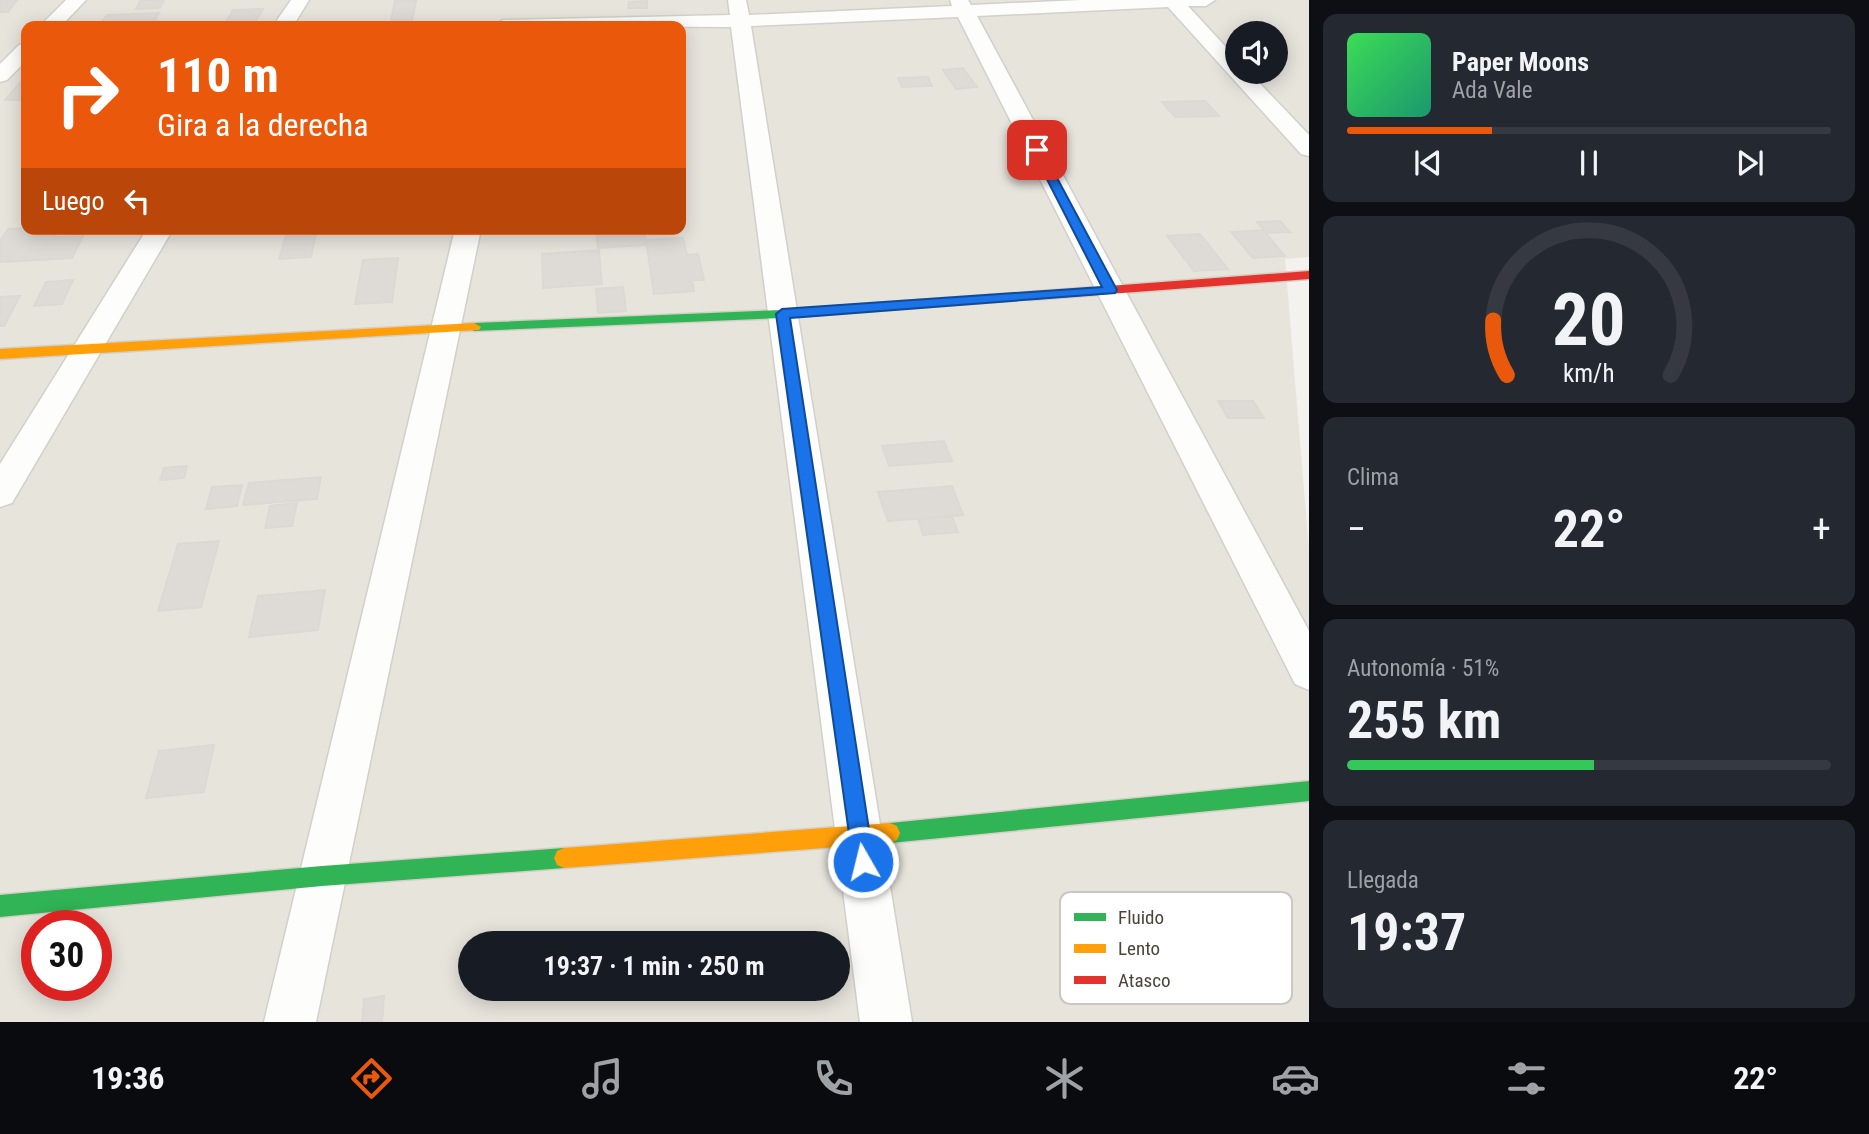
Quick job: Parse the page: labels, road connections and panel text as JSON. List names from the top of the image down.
{
  "legend": ["Fluido", "Lento", "Atasco"],
  "page": {
    "turn": ["110 m", "Gira a la derecha"],
    "song": ["Paper Moons", "Ada Vale"],
    "then": "Luego",
    "tile": [
      "Clima",
      ["Autonomía · 51%", "255 km"],
      ["Llegada", "19:37"]
    ],
    "heat": ["−", "22°", "+"],
    "limit": "30",
    "trip": "19:37 · 1 min · 250 m",
    "tabs": ["19:36", "22°"],
    "gauge": ["20", "km/h"]
  }
}
